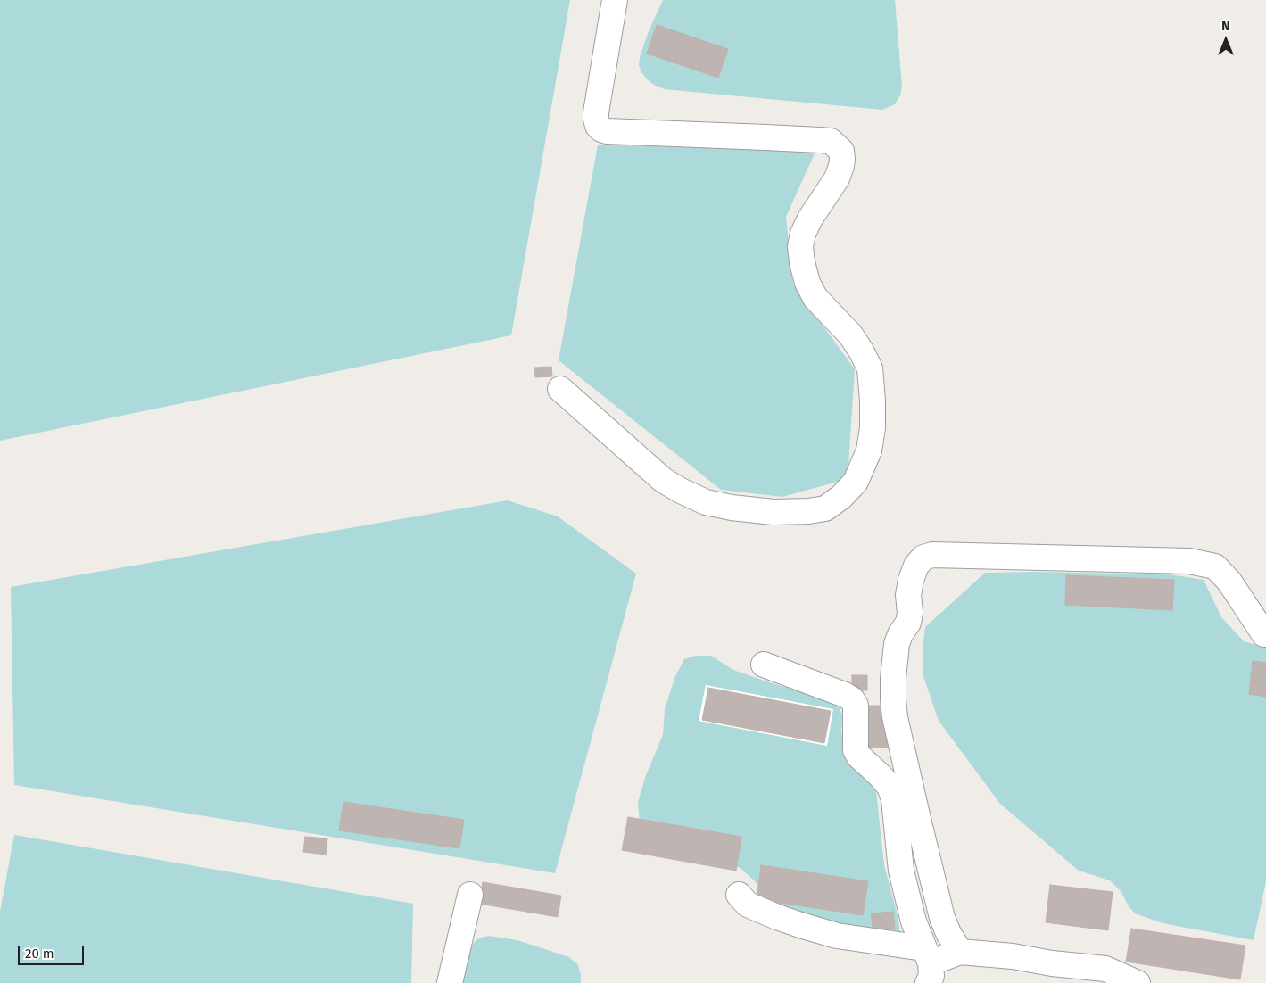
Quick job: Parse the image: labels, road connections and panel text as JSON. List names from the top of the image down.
{
  "scale_bar": "20 m",
  "north": "top"
}
